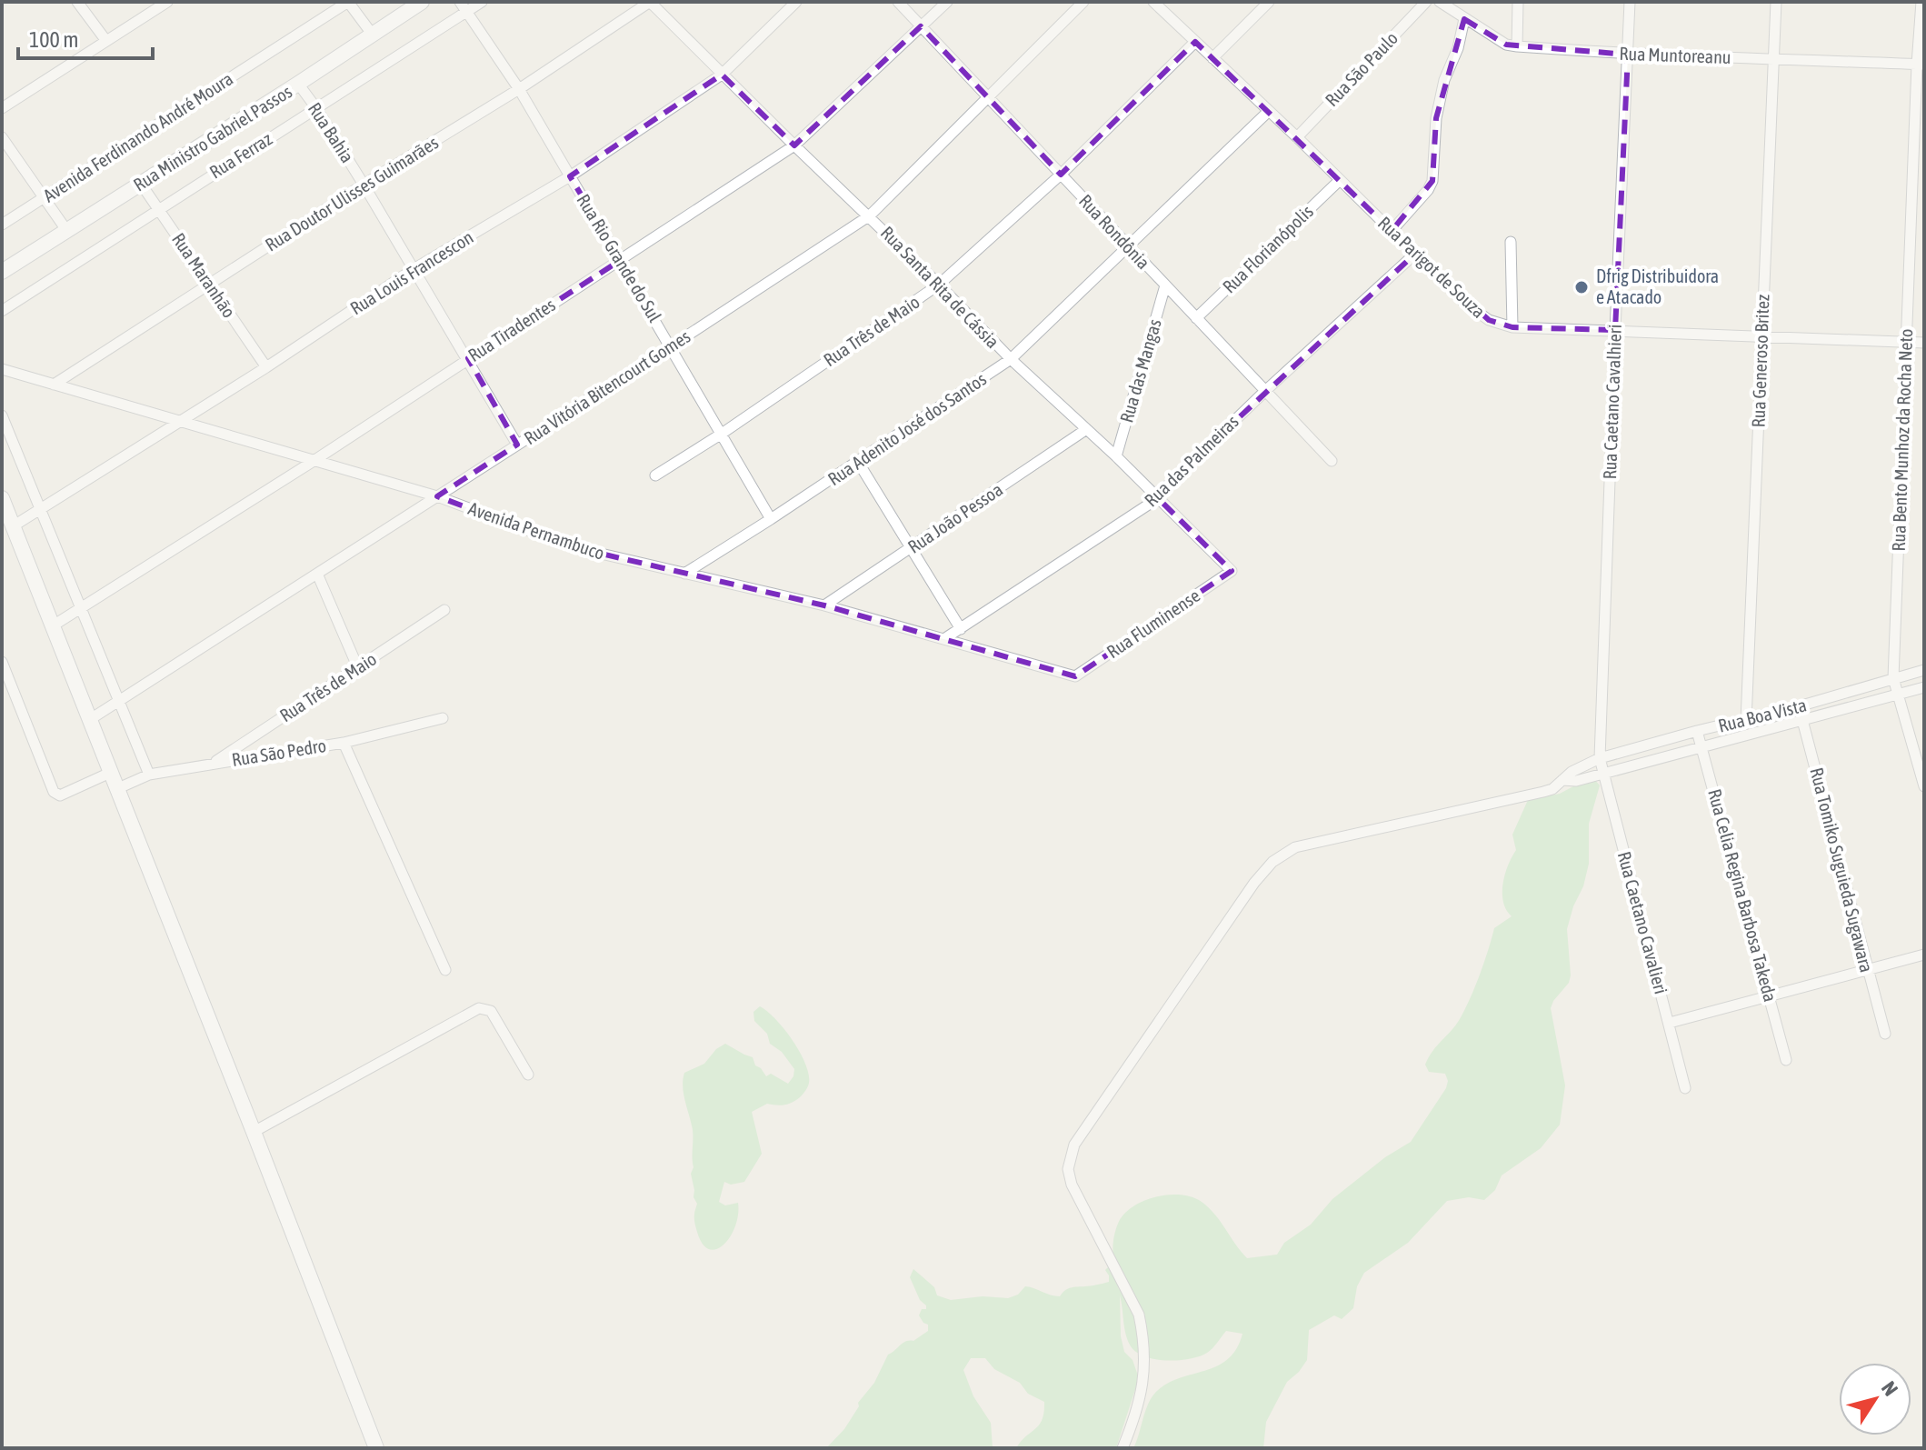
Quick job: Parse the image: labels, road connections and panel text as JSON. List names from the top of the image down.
{
  "streets": {
    "main road": ["Rua Ministro Gabriel Passos"],
    "street": [
      "Rua Muntoreanu",
      "Rua São Paulo",
      "Rua Bahia",
      "Avenida Ferdinando André Moura",
      "Rua Ferraz",
      "Rua Doutor Ulisses Guimarães",
      "Rua Rondônia",
      "Rua Florianópolis",
      "Rua Rio Grande do Sul",
      "Rua Parigot de Souza",
      "Rua Louis Francescon",
      "Rua Maranhão",
      "Rua Santa Rita de Cássia",
      "Rua Tiradentes",
      "Rua Três de Maio",
      "Rua Generoso Britez",
      "Rua das Mangas",
      "Rua Vitória Bitencourt Gomes",
      "Rua Caetano Cavalhieri",
      "Rua Adenito José dos Santos",
      "Rua Bento Munhoz da Rocha Neto",
      "Rua das Palmeiras",
      "Rua João Pessoa",
      "Avenida Pernambuco",
      "Rua Fluminense",
      "Rua Boa Vista",
      "Rua São Pedro",
      "Rua Tomiko Suguieda Sugawara",
      "Rua Celia Regina Barbosa Takeda",
      "Rua Caetano Cavalieri"
    ]
  },
  "crossings": [
    ["Rua Muntoreanu", "Rua Generoso Britez"],
    ["Rua Muntoreanu", "Rua Caetano Cavalhieri"],
    ["Rua Muntoreanu", "Rua Bento Munhoz da Rocha Neto"],
    ["Rua São Paulo", "Rua Parigot de Souza"],
    ["Rua Bahia", "Rua Ministro Gabriel Passos"],
    ["Rua Bahia", "Rua Ferraz"],
    ["Rua Bahia", "Rua Doutor Ulisses Guimarães"],
    ["Rua Bahia", "Rua Louis Francescon"],
    ["Rua Bahia", "Rua Tiradentes"],
    ["Rua Bahia", "Rua Vitória Bitencourt Gomes"],
    ["Rua Ministro Gabriel Passos", "Rua Maranhão"],
    ["Rua Ferraz", "Rua Rio Grande do Sul"],
    ["Rua Ferraz", "Rua Maranhão"],
    ["Rua Doutor Ulisses Guimarães", "Rua Rio Grande do Sul"],
    ["Rua Doutor Ulisses Guimarães", "Rua Maranhão"],
    ["Rua Doutor Ulisses Guimarães", "Rua Santa Rita de Cássia"],
    ["Rua Doutor Ulisses Guimarães", "Avenida Pernambuco"],
    ["Rua Rondônia", "Rua Florianópolis"],
    ["Rua Rondônia", "Rua Tiradentes"],
    ["Rua Rondônia", "Rua Três de Maio"],
    ["Rua Rondônia", "Rua das Mangas"],
    ["Rua Rondônia", "Rua Vitória Bitencourt Gomes"],
    ["Rua Rondônia", "Rua Adenito José dos Santos"],
    ["Rua Rondônia", "Rua das Palmeiras"],
    ["Rua Florianópolis", "Rua Parigot de Souza"],
    ["Rua Rio Grande do Sul", "Rua Louis Francescon"],
    ["Rua Rio Grande do Sul", "Rua Tiradentes"],
    ["Rua Rio Grande do Sul", "Rua Três de Maio"],
    ["Rua Rio Grande do Sul", "Rua Vitória Bitencourt Gomes"],
    ["Rua Rio Grande do Sul", "Rua Adenito José dos Santos"],
    ["Rua Parigot de Souza", "Rua Três de Maio"],
    ["Rua Parigot de Souza", "Rua Generoso Britez"],
    ["Rua Parigot de Souza", "Rua Caetano Cavalhieri"],
    ["Rua Parigot de Souza", "Rua Adenito José dos Santos"],
    ["Rua Parigot de Souza", "Rua Bento Munhoz da Rocha Neto"],
    ["Rua Parigot de Souza", "Rua das Palmeiras"],
    ["Rua Louis Francescon", "Rua Maranhão"],
    ["Rua Louis Francescon", "Rua Santa Rita de Cássia"],
    ["Rua Louis Francescon", "Avenida Pernambuco"],
    ["Rua Santa Rita de Cássia", "Rua Tiradentes"],
    ["Rua Santa Rita de Cássia", "Rua Três de Maio"],
    ["Rua Santa Rita de Cássia", "Rua das Mangas"],
    ["Rua Santa Rita de Cássia", "Rua Vitória Bitencourt Gomes"],
    ["Rua Santa Rita de Cássia", "Rua Adenito José dos Santos"],
    ["Rua Santa Rita de Cássia", "Rua das Palmeiras"],
    ["Rua Santa Rita de Cássia", "Rua João Pessoa"],
    ["Rua Santa Rita de Cássia", "Rua Fluminense"],
    ["Rua Tiradentes", "Avenida Pernambuco"],
    ["Rua Três de Maio", "Rua São Pedro"],
    ["Rua Generoso Britez", "Rua Boa Vista"],
    ["Rua Vitória Bitencourt Gomes", "Avenida Pernambuco"],
    ["Rua Caetano Cavalhieri", "Rua Boa Vista"],
    ["Rua Caetano Cavalhieri", "Rua Caetano Cavalieri"],
    ["Rua Adenito José dos Santos", "Avenida Pernambuco"],
    ["Rua Bento Munhoz da Rocha Neto", "Rua Boa Vista"],
    ["Rua das Palmeiras", "Avenida Pernambuco"],
    ["Rua João Pessoa", "Avenida Pernambuco"],
    ["Avenida Pernambuco", "Rua Fluminense"],
    ["Rua Boa Vista", "Rua Tomiko Suguieda Sugawara"],
    ["Rua Boa Vista", "Rua Celia Regina Barbosa Takeda"],
    ["Rua Boa Vista", "Rua Caetano Cavalieri"]
  ],
  "places": ["Dfrig Distribuidora e Atacado"],
  "scale_bar": "100 m",
  "north": "top right"
}
